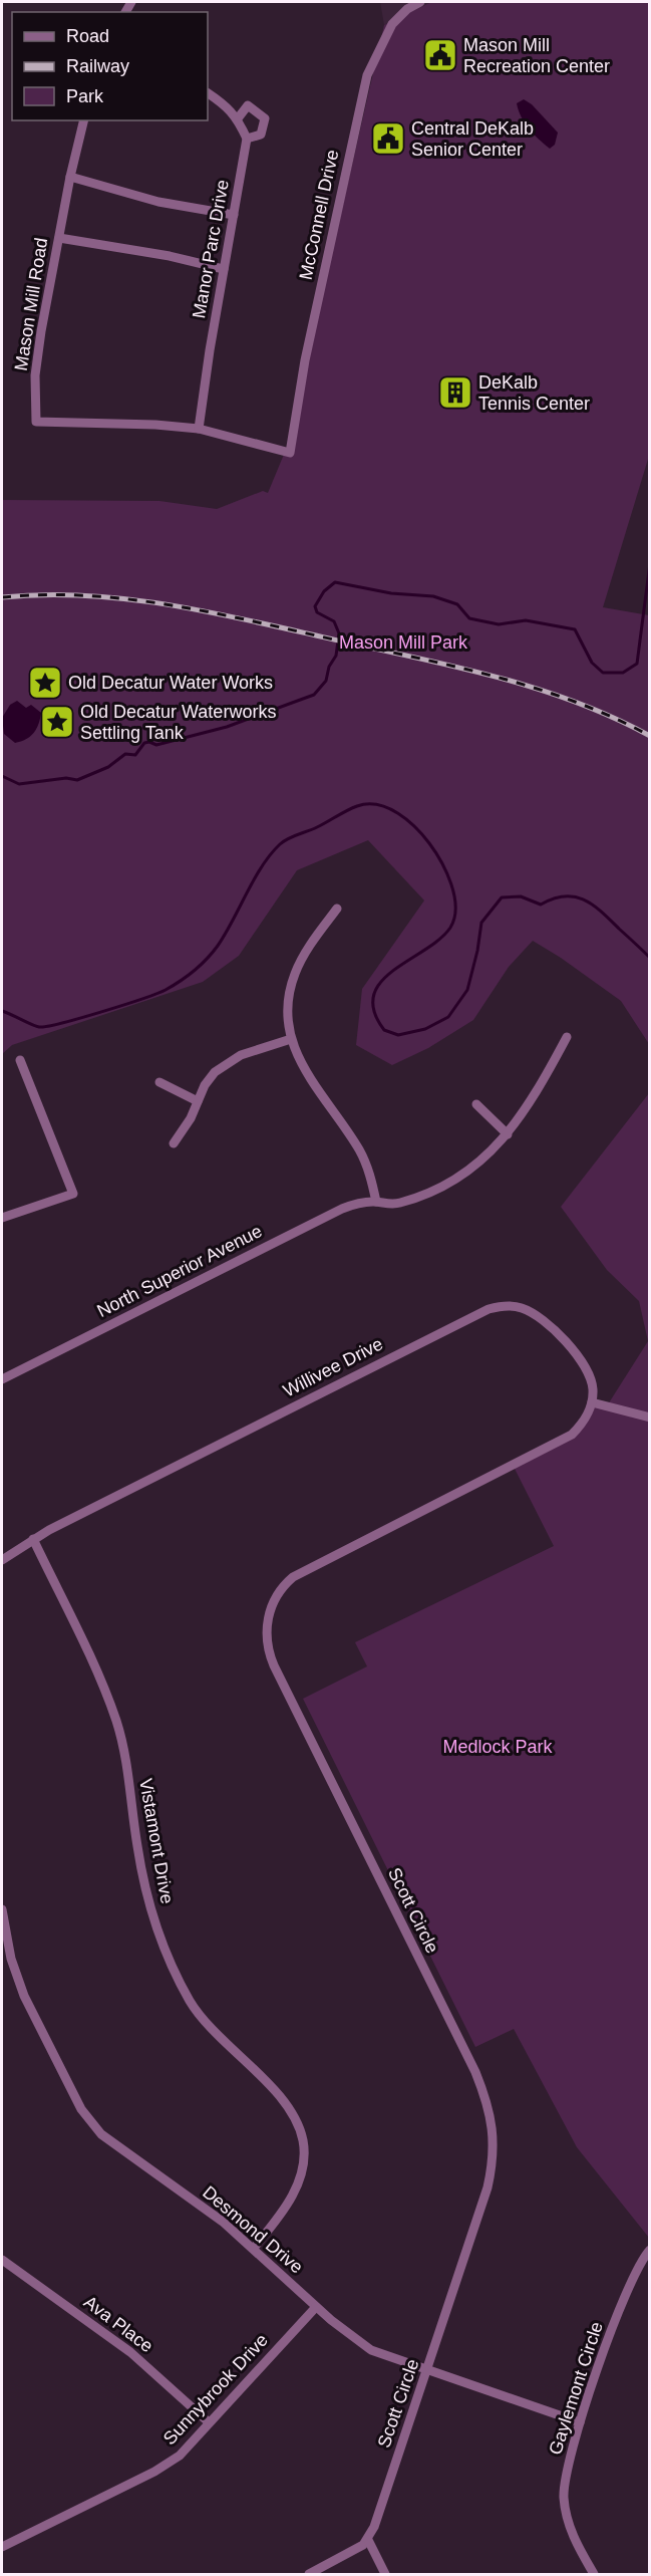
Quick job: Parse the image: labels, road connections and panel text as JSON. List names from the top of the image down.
{
  "streets": {
    "street": [
      "McConnell Drive",
      "Manor Parc Drive",
      "Mason Mill Road",
      "North Superior Avenue",
      "Willivee Drive",
      "Vistamont Drive",
      "Scott Circle",
      "Desmond Drive",
      "Ava Place",
      "Gaylemont Circle",
      "Sunnybrook Drive"
    ]
  },
  "crossings": [
    ["McConnell Drive", "Mason Mill Road"],
    ["Manor Parc Drive", "Mason Mill Road"],
    ["Willivee Drive", "Vistamont Drive"],
    ["Willivee Drive", "Scott Circle"],
    ["Vistamont Drive", "Desmond Drive"],
    ["Scott Circle", "Desmond Drive"],
    ["Desmond Drive", "Gaylemont Circle"],
    ["Desmond Drive", "Sunnybrook Drive"],
    ["Ava Place", "Sunnybrook Drive"]
  ],
  "parks": ["Mason Mill Park", "Medlock Park"],
  "places": {
    "public building": ["Mason Mill Recreation Center", "Central DeKalb Senior Center"],
    "building": ["DeKalb Tennis Center"],
    "place": ["Old Decatur Water Works", "Old Decatur Waterworks Settling Tank"]
  },
  "legend": ["Road", "Railway", "Park"]
}
